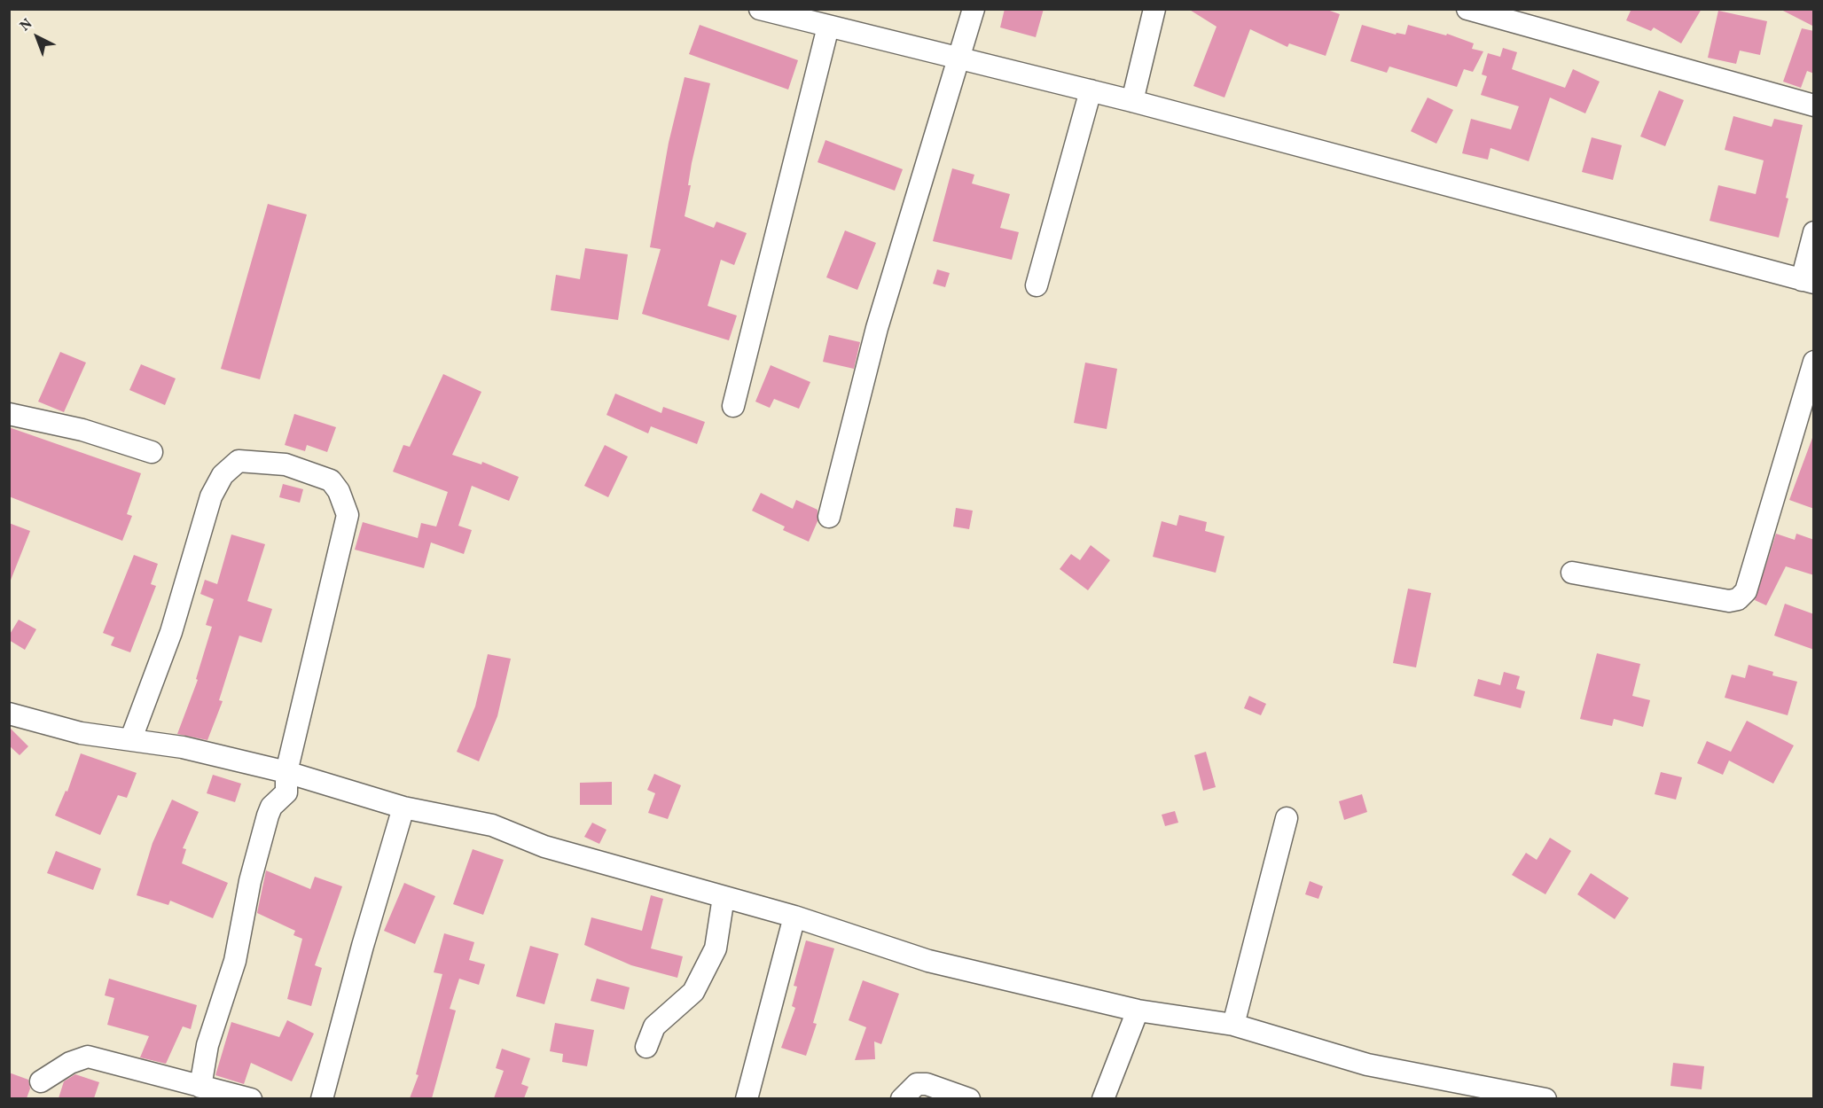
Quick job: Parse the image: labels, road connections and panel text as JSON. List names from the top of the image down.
{
  "north": "top left"
}
